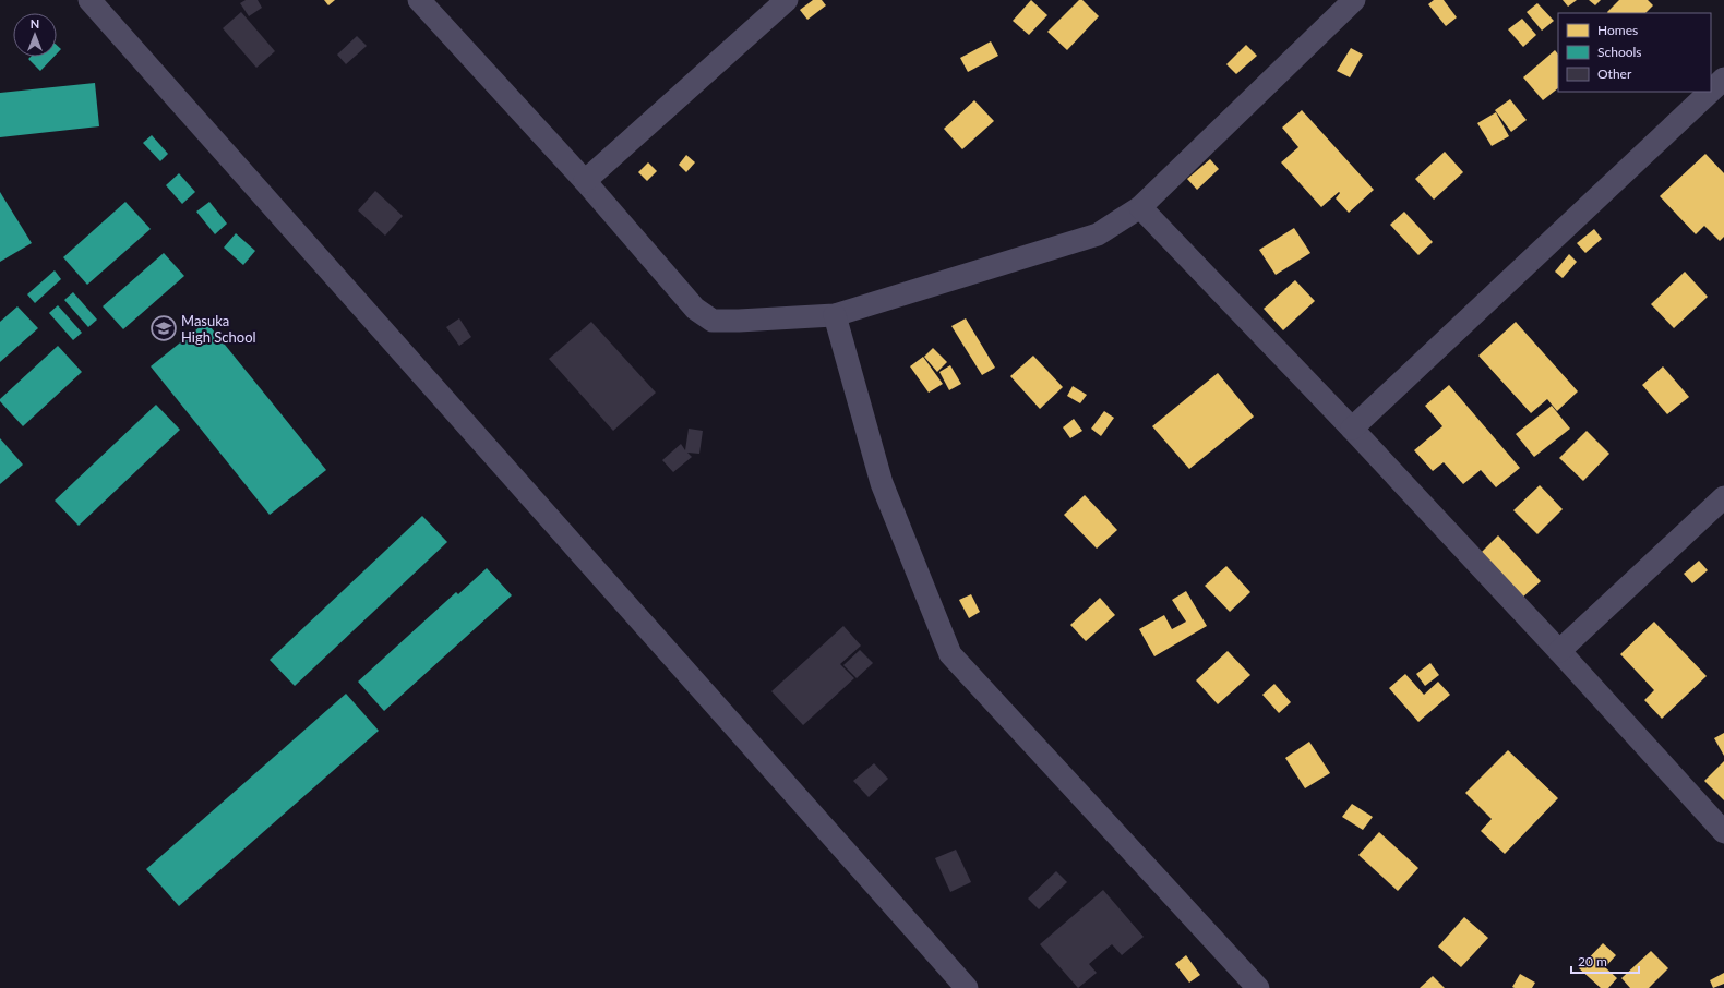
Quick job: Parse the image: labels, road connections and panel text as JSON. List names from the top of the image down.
{
  "places": {
    "school or university": ["Masuka High School"]
  },
  "legend": ["Homes", "Schools", "Other"],
  "scale_bar": "20 m",
  "north": "top"
}
